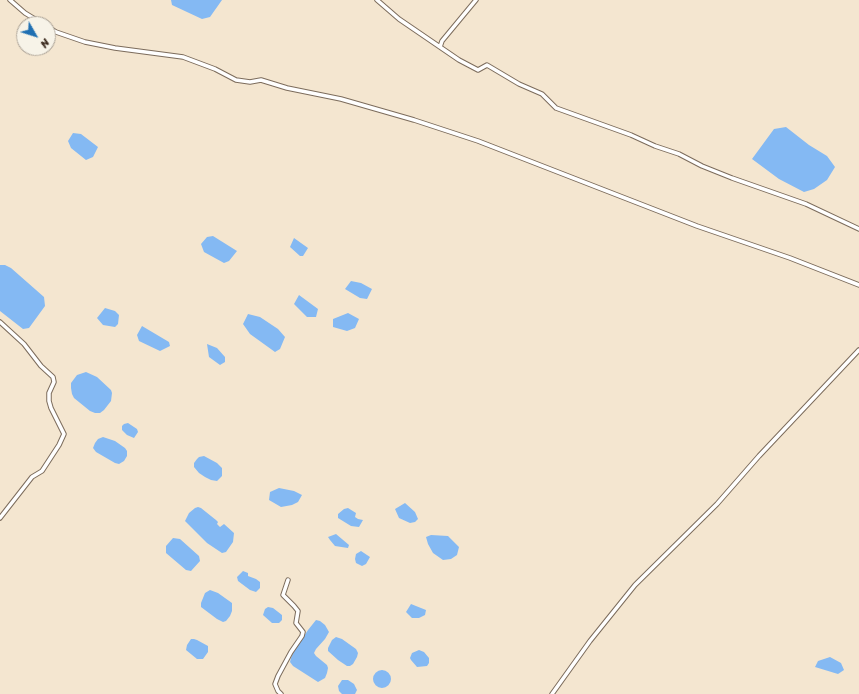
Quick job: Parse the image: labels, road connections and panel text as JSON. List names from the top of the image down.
{
  "north": "bottom right"
}
